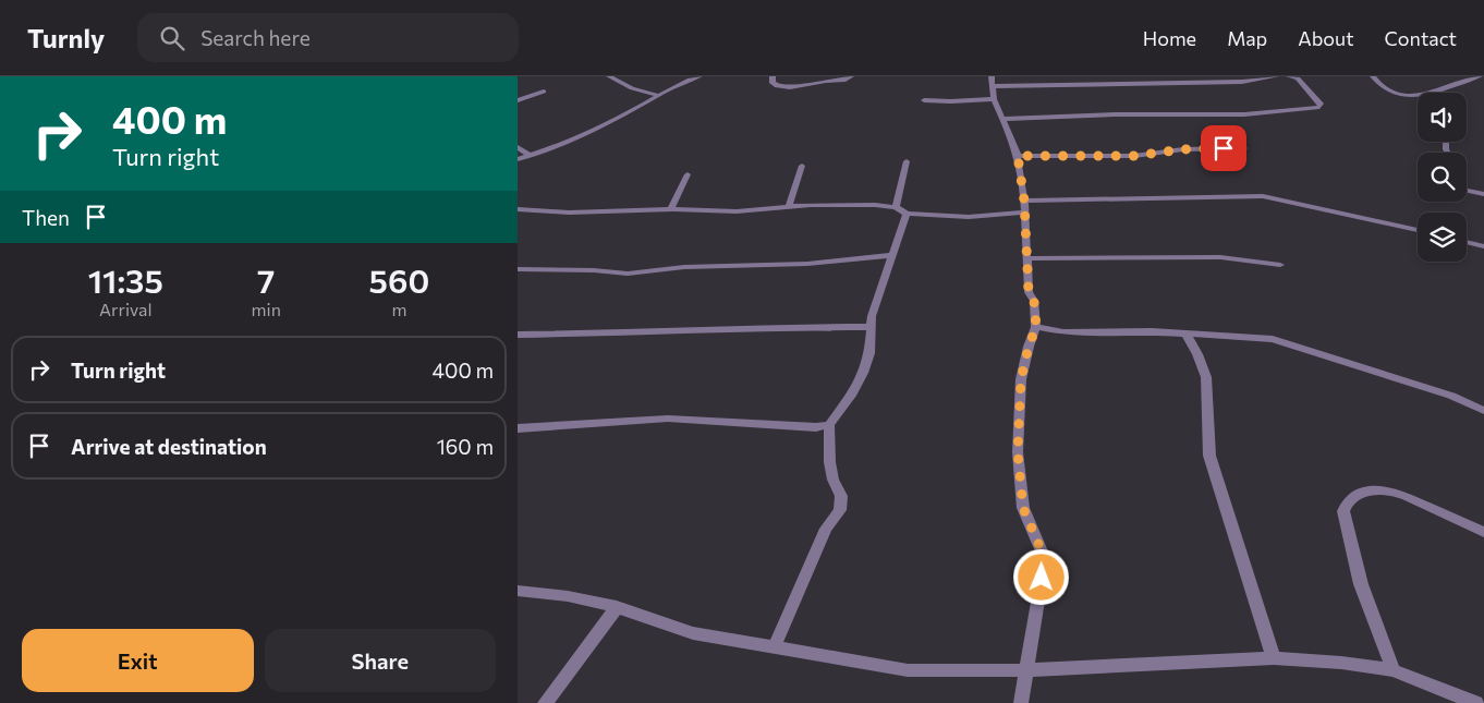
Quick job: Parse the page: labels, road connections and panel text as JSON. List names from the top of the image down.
{
  "page": {
    "header": "Turnly",
    "search": "Search here",
    "nav": [
      "Home",
      "Map",
      "About",
      "Contact"
    ],
    "turn": ["400 m", "Turn right"],
    "then": "Then",
    "eta": [
      "11:35",
      "Arrival",
      "7",
      "min",
      "560",
      "m"
    ],
    "list": [
      {
        "name": "Turn right",
        "value": "400 m"
      },
      {
        "name": "Arrive at destination",
        "value": "160 m"
      }
    ],
    "buttons": ["Exit", "Share"]
  }
}
